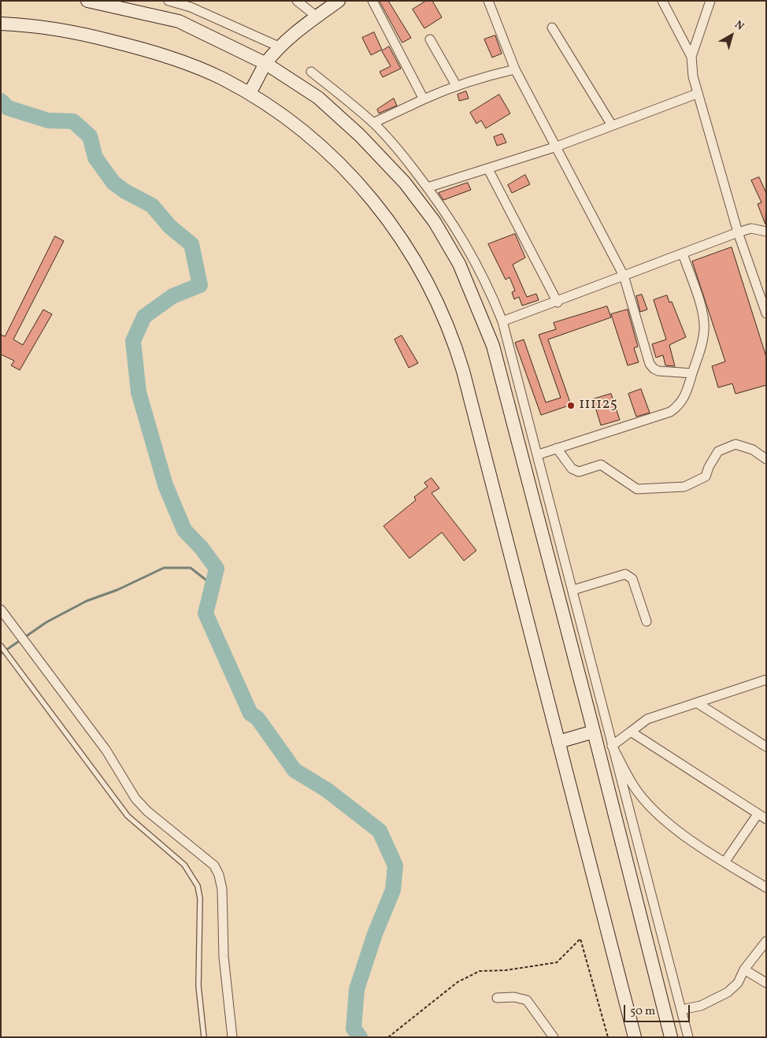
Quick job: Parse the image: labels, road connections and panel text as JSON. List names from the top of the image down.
{
  "places": ["111125"],
  "scale_bar": "50 m",
  "north": "top right"
}
